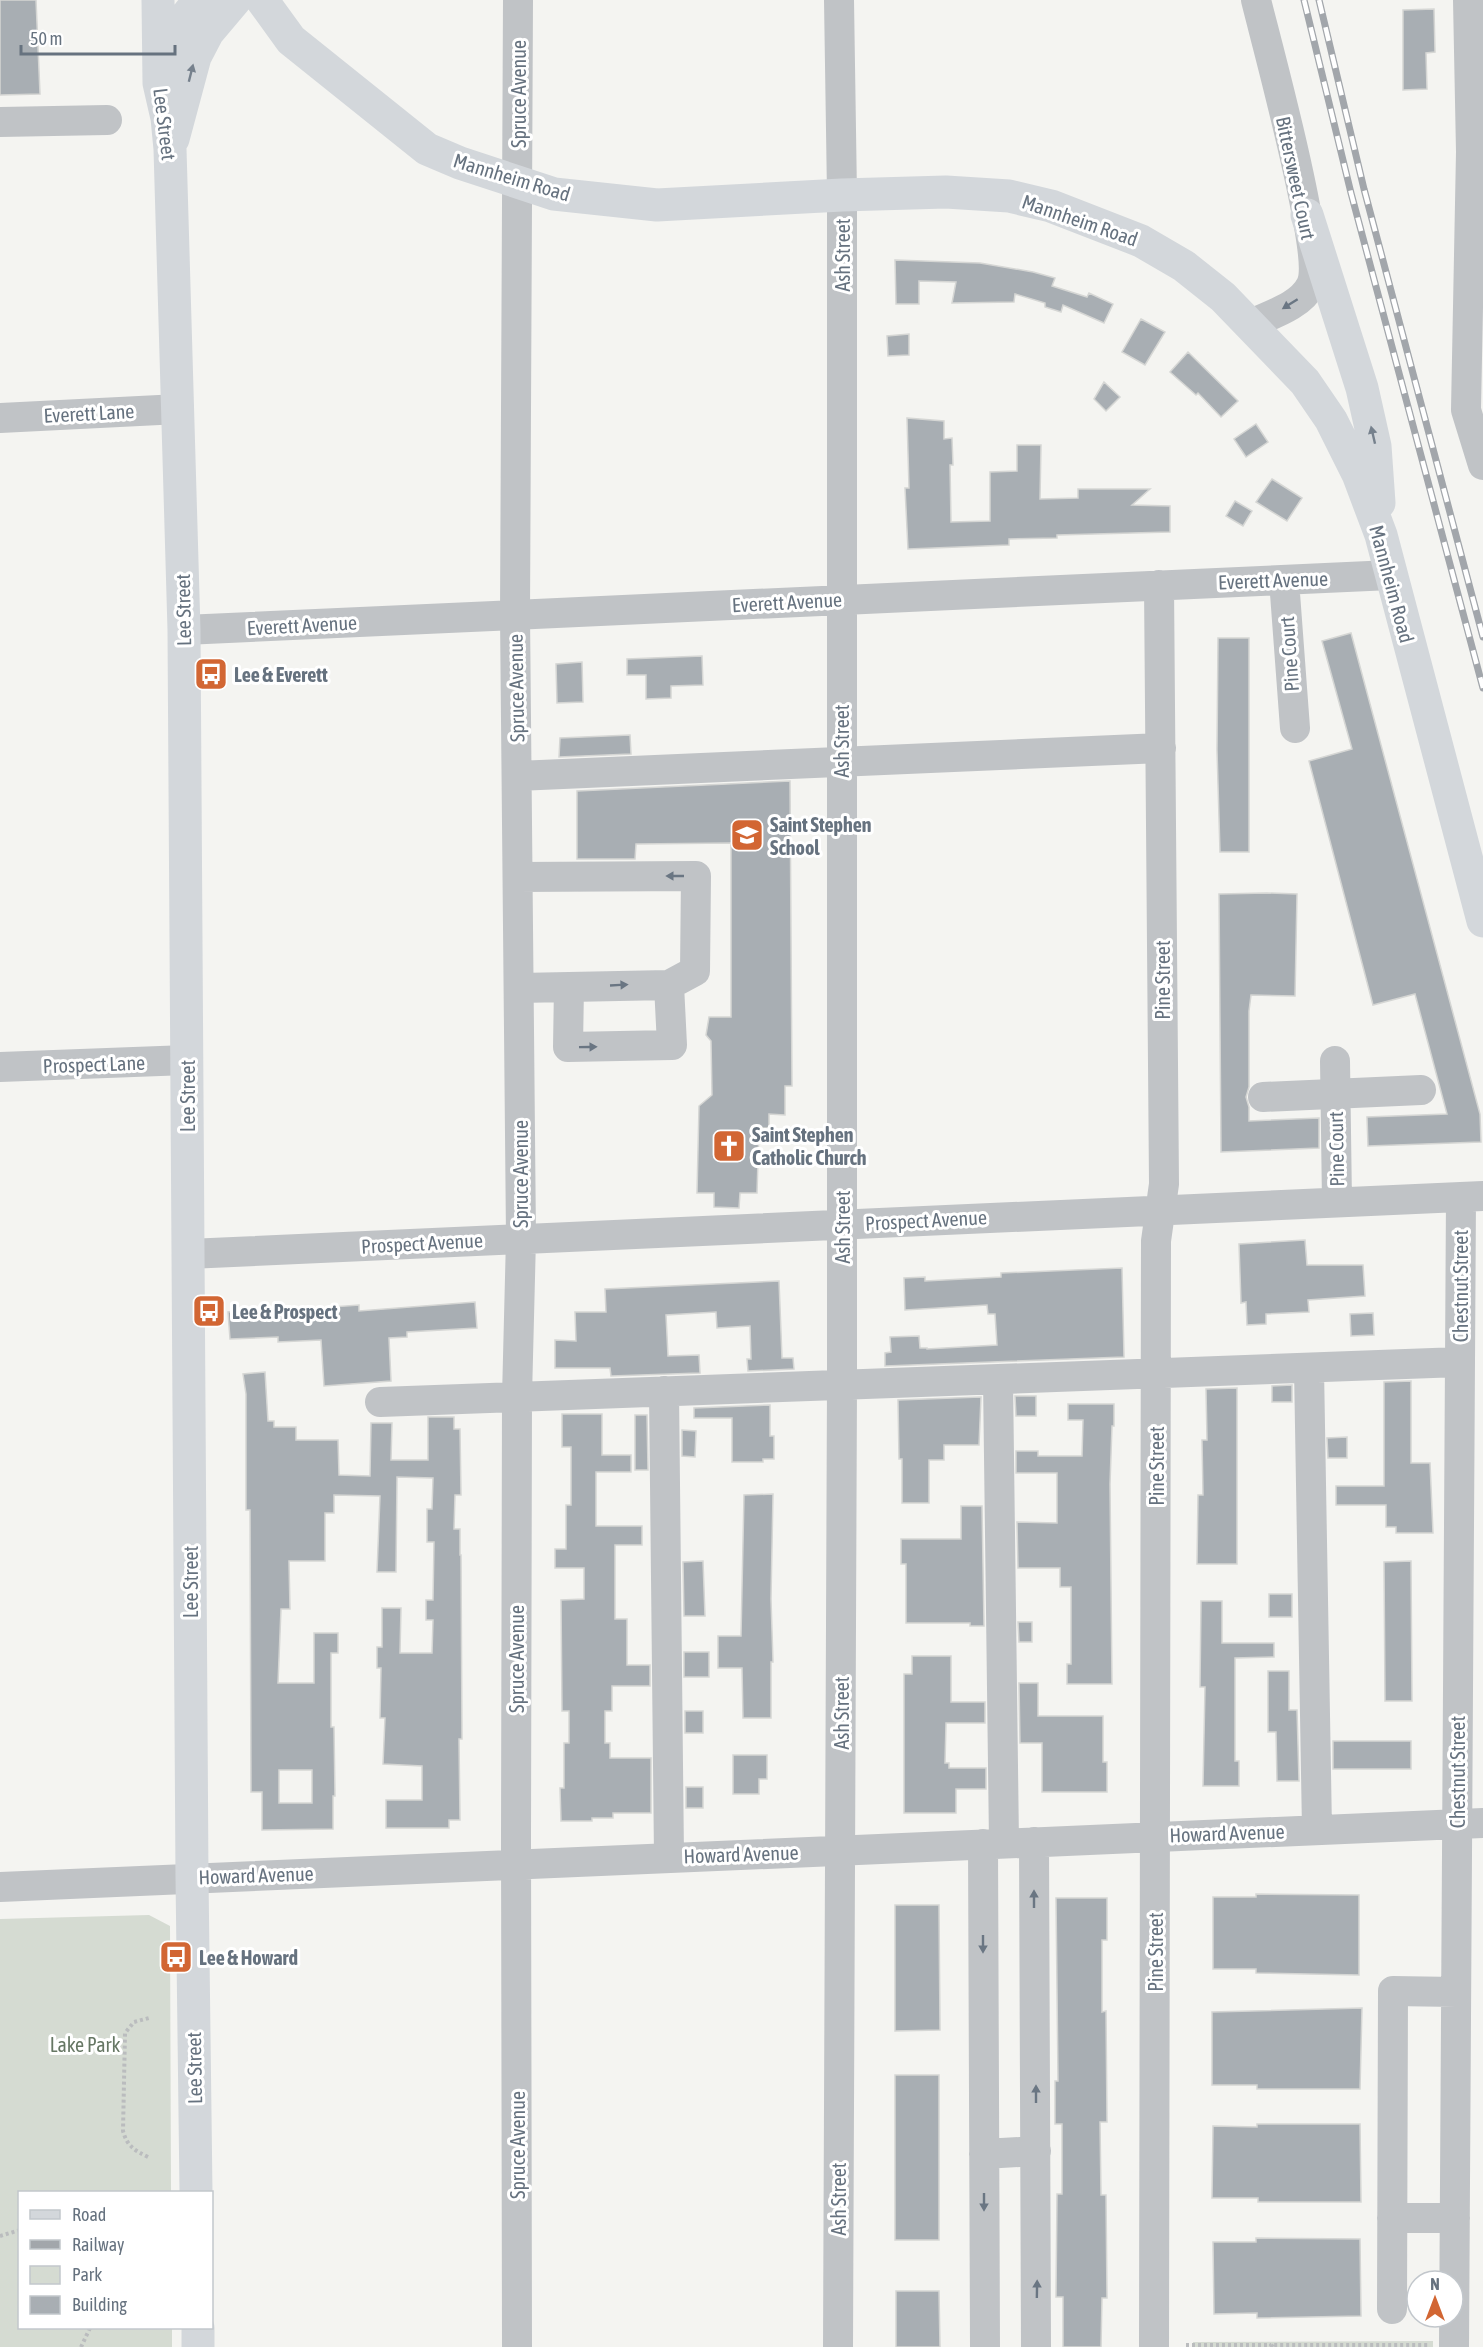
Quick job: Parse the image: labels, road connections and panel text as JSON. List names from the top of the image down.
{
  "streets": {
    "main road": ["Lee Street", "Mannheim Road"],
    "street": [
      "Spruce Avenue",
      "Bittersweet Court",
      "Ash Street",
      "Everett Lane",
      "Everett Avenue",
      "Pine Court",
      "Pine Street",
      "Prospect Lane",
      "Prospect Avenue",
      "Chestnut Street",
      "Howard Avenue"
    ]
  },
  "crossings": [
    ["Spruce Avenue", "Mannheim Road"],
    ["Spruce Avenue", "Everett Avenue"],
    ["Spruce Avenue", "Prospect Avenue"],
    ["Spruce Avenue", "Howard Avenue"],
    ["Lee Street", "Everett Lane"],
    ["Lee Street", "Everett Avenue"],
    ["Lee Street", "Prospect Lane"],
    ["Lee Street", "Prospect Avenue"],
    ["Lee Street", "Howard Avenue"],
    ["Mannheim Road", "Bittersweet Court"],
    ["Mannheim Road", "Ash Street"],
    ["Mannheim Road", "Everett Avenue"],
    ["Ash Street", "Everett Avenue"],
    ["Ash Street", "Prospect Avenue"],
    ["Ash Street", "Howard Avenue"],
    ["Everett Avenue", "Pine Court"],
    ["Everett Avenue", "Pine Street"],
    ["Pine Court", "Prospect Avenue"],
    ["Pine Street", "Prospect Avenue"],
    ["Pine Street", "Howard Avenue"],
    ["Prospect Avenue", "Chestnut Street"],
    ["Chestnut Street", "Howard Avenue"]
  ],
  "parks": ["Lake Park"],
  "places": {
    "bus stop": ["Lee & Everett", "Lee & Prospect", "Lee & Howard"],
    "school or university": ["Saint Stephen School"],
    "church": ["Saint Stephen Catholic Church"]
  },
  "legend": [
    "Road",
    "Railway",
    "Park",
    "Building"
  ],
  "scale_bar": "50 m",
  "north": "top"
}
